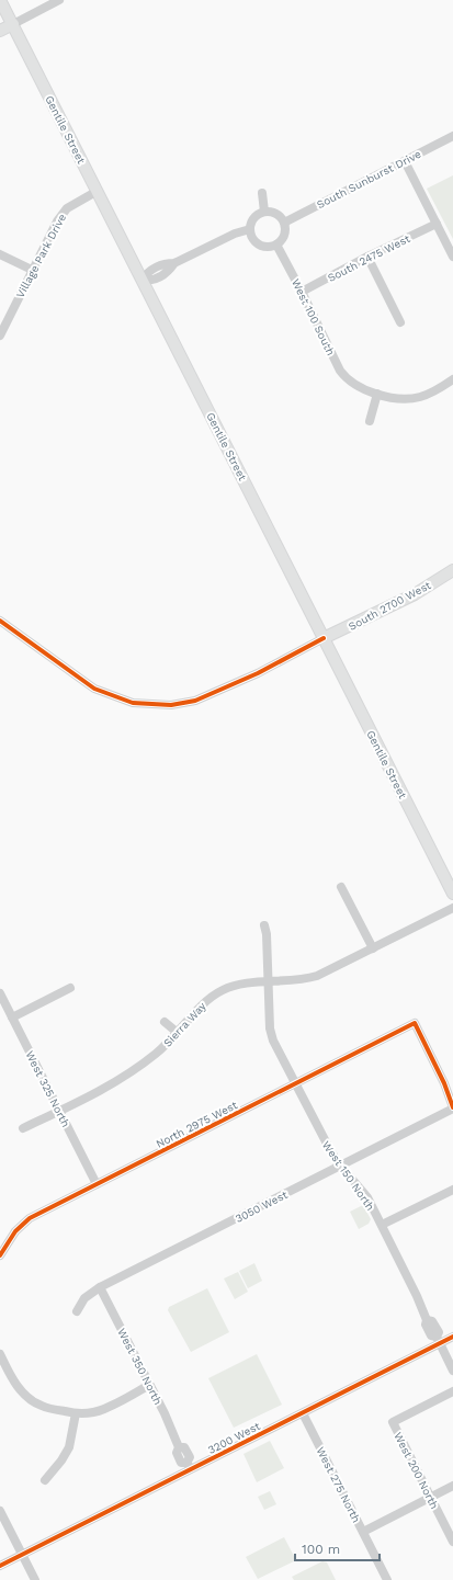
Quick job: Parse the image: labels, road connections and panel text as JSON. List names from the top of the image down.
{
  "streets": {
    "main road": ["Gentile Street", "South 2700 West"],
    "street": [
      "South Sunburst Drive",
      "Village Park Drive",
      "South 2475 West",
      "West 100 South",
      "Sierra Way",
      "West 325 North",
      "North 2975 West",
      "West 150 North",
      "3050 West",
      "West 350 North",
      "3200 West",
      "West 200 North",
      "West 275 North"
    ]
  },
  "crossings": [
    ["Gentile Street", "Village Park Drive"],
    ["Gentile Street", "South 2700 West"],
    ["South Sunburst Drive", "West 100 South"],
    ["South 2475 West", "West 100 South"],
    ["Sierra Way", "West 325 North"],
    ["Sierra Way", "West 150 North"],
    ["West 325 North", "North 2975 West"],
    ["North 2975 West", "West 150 North"],
    ["North 2975 West", "3050 West"],
    ["West 150 North", "3050 West"],
    ["West 150 North", "3200 West"],
    ["3050 West", "West 350 North"],
    ["West 350 North", "3200 West"],
    ["3200 West", "West 275 North"]
  ],
  "scale_bar": "100 m"
}
